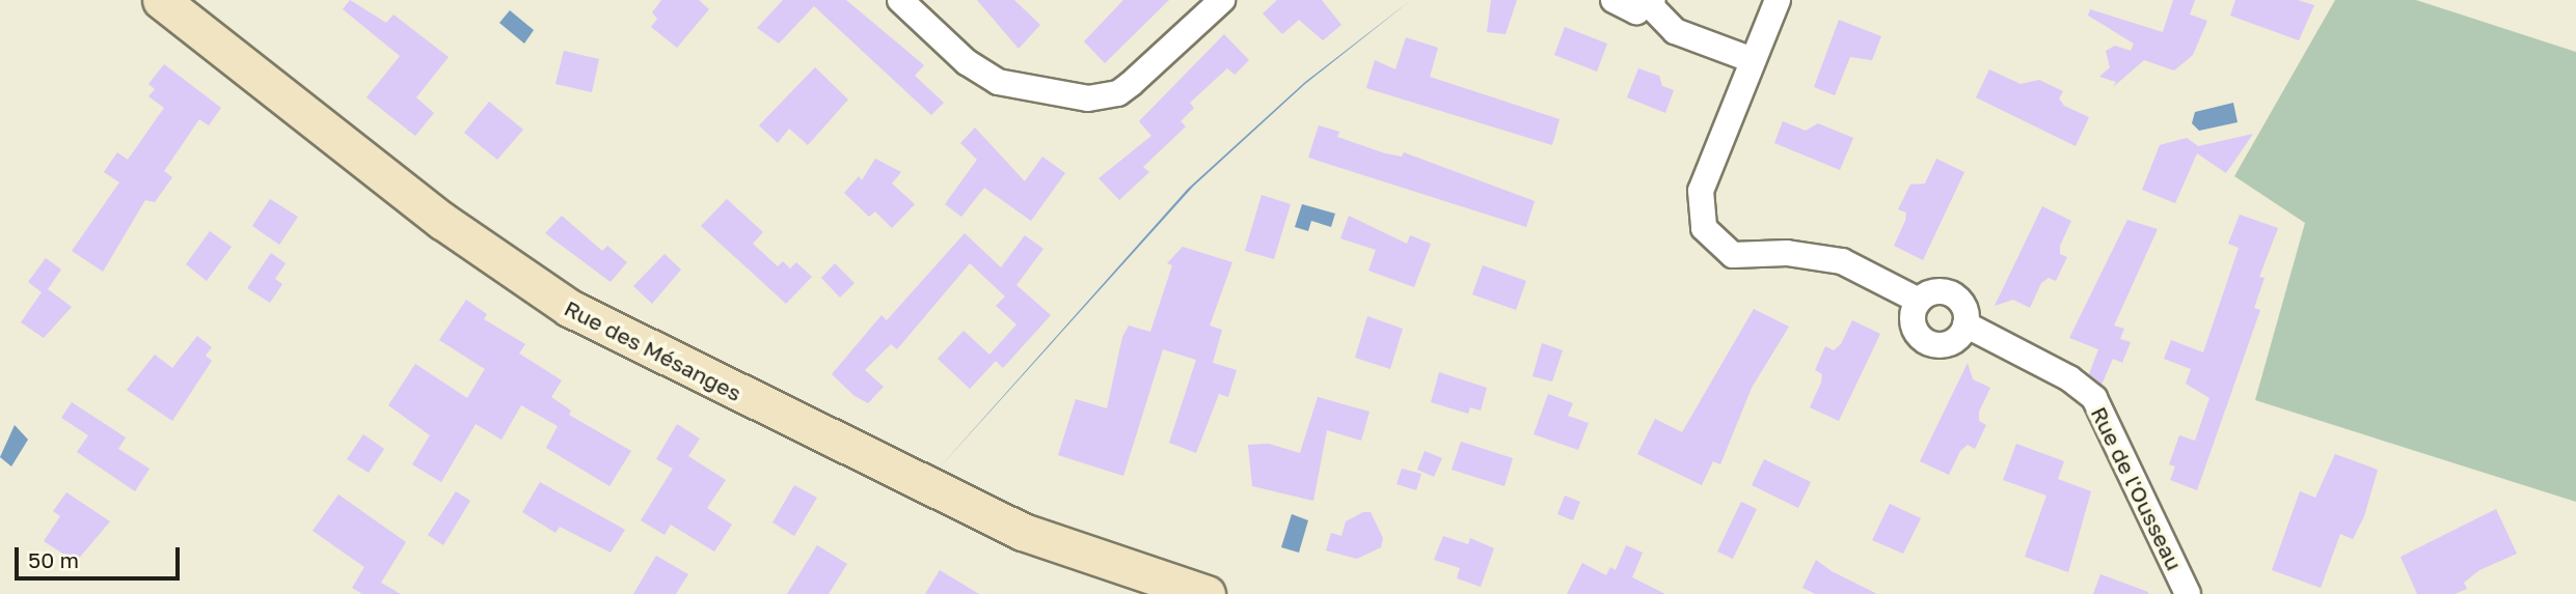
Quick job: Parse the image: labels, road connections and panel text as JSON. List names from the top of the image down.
{
  "streets": {
    "main road": ["Rue des Mésanges"],
    "street": ["Rue de l'Ousseau"]
  },
  "scale_bar": "50 m"
}
